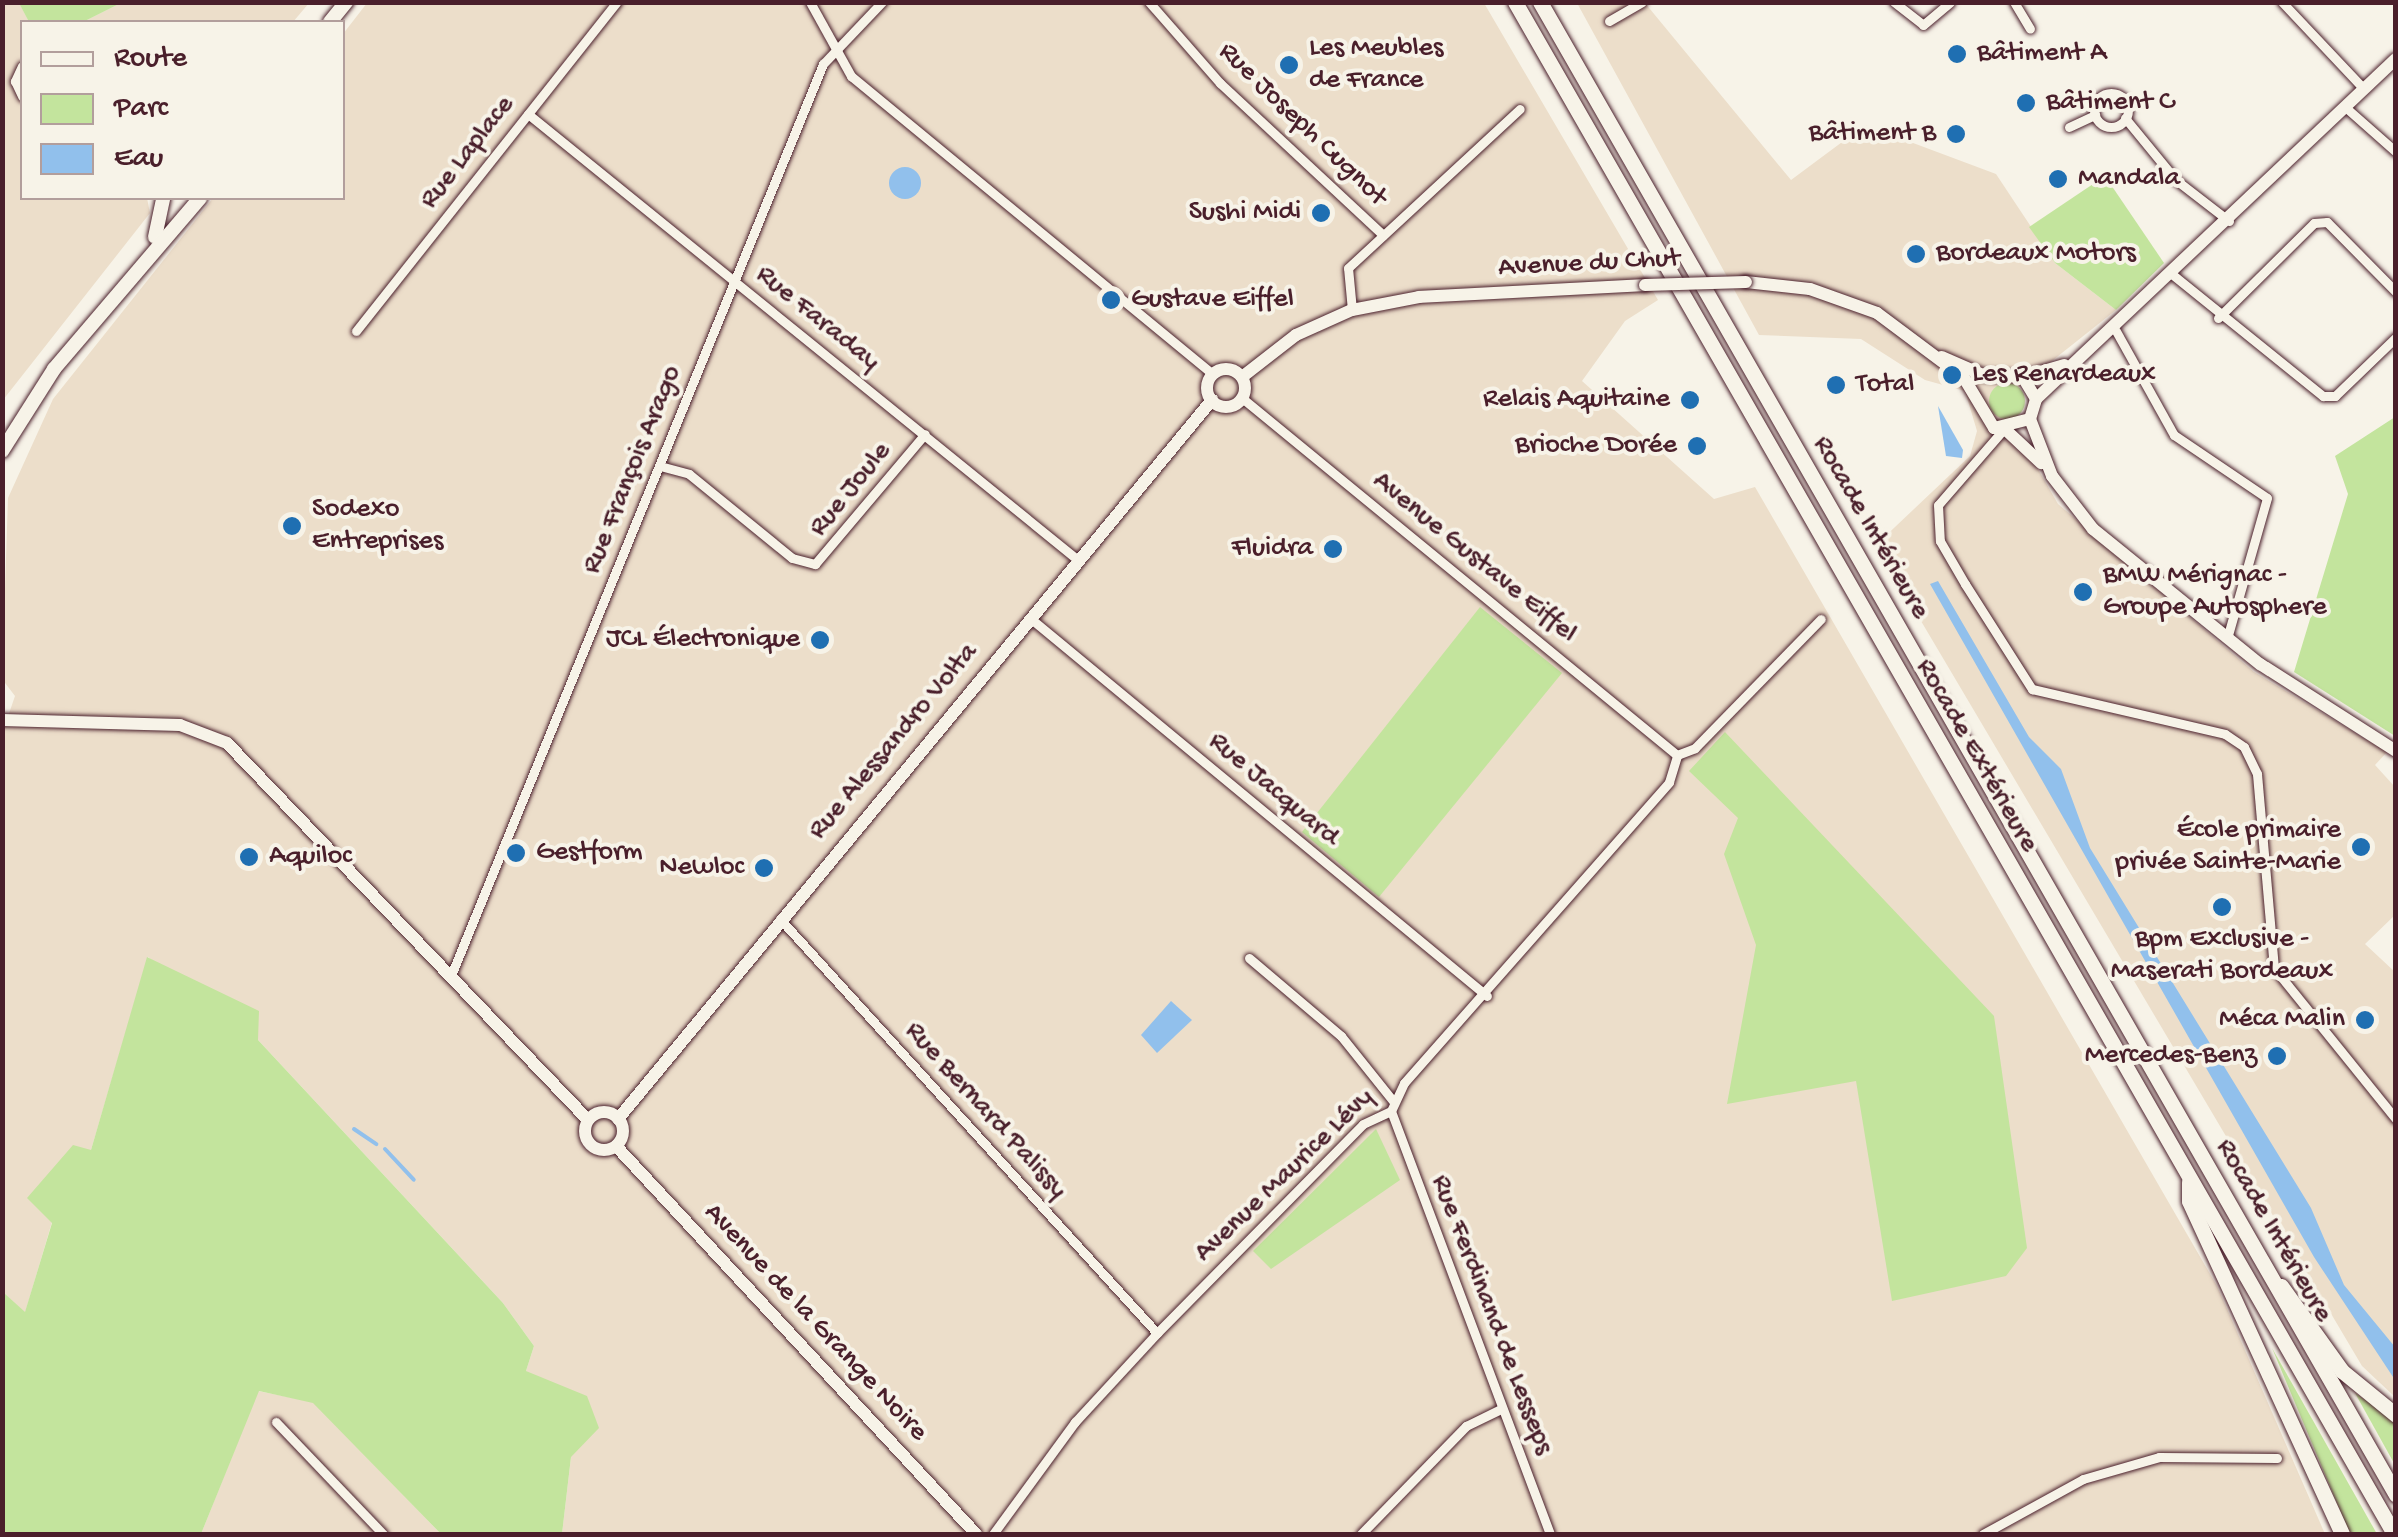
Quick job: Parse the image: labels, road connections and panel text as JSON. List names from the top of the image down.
{
  "streets": {
    "highway": ["Rocade Intérieure", "Rocade Extérieure"],
    "street": [
      "Rue Joseph Cugnot",
      "Rue Laplace",
      "Avenue du Chut",
      "Rue Faraday",
      "Rue François Arago",
      "Rue Joule",
      "Avenue Gustave Eiffel",
      "Rue Alessandro Volta",
      "Rue Jacquard",
      "Rue Bernard Palissy",
      "Avenue Maurice Lévy",
      "Rue Ferdinand de Lesseps",
      "Avenue de la Grange Noire"
    ]
  },
  "crossings": [
    ["Rue Laplace", "Rue Faraday"],
    ["Rue Faraday", "Rue François Arago"],
    ["Rue Faraday", "Rue Joule"],
    ["Rue Faraday", "Rue Alessandro Volta"],
    ["Rue François Arago", "Rue Joule"],
    ["Avenue Gustave Eiffel", "Avenue Maurice Lévy"],
    ["Rue Alessandro Volta", "Rue Jacquard"],
    ["Rue Alessandro Volta", "Rue Bernard Palissy"],
    ["Rue Jacquard", "Avenue Maurice Lévy"],
    ["Rue Bernard Palissy", "Avenue Maurice Lévy"],
    ["Avenue Maurice Lévy", "Rue Ferdinand de Lesseps"]
  ],
  "places": [
    "Bâtiment A",
    "Les Meubles de France",
    "Bâtiment C",
    "Bâtiment B",
    "Mandala",
    "Sushi Midi",
    "Bordeaux Motors",
    "Gustave Eiffel",
    "Les Renardeaux",
    "Total",
    "Relais Aquitaine",
    "Brioche Dorée",
    "Sodexo Entreprises",
    "Fluidra",
    "BMW Mérignac - Groupe Autosphere",
    "JCL Électronique",
    "École primaire privée Sainte-Marie",
    "Gestform",
    "Aquiloc",
    "Newloc",
    "Bpm Exclusive - Maserati Bordeaux",
    "Méca Malin",
    "Mercedes-Benz"
  ],
  "legend": ["Route", "Parc", "Eau"]
}
